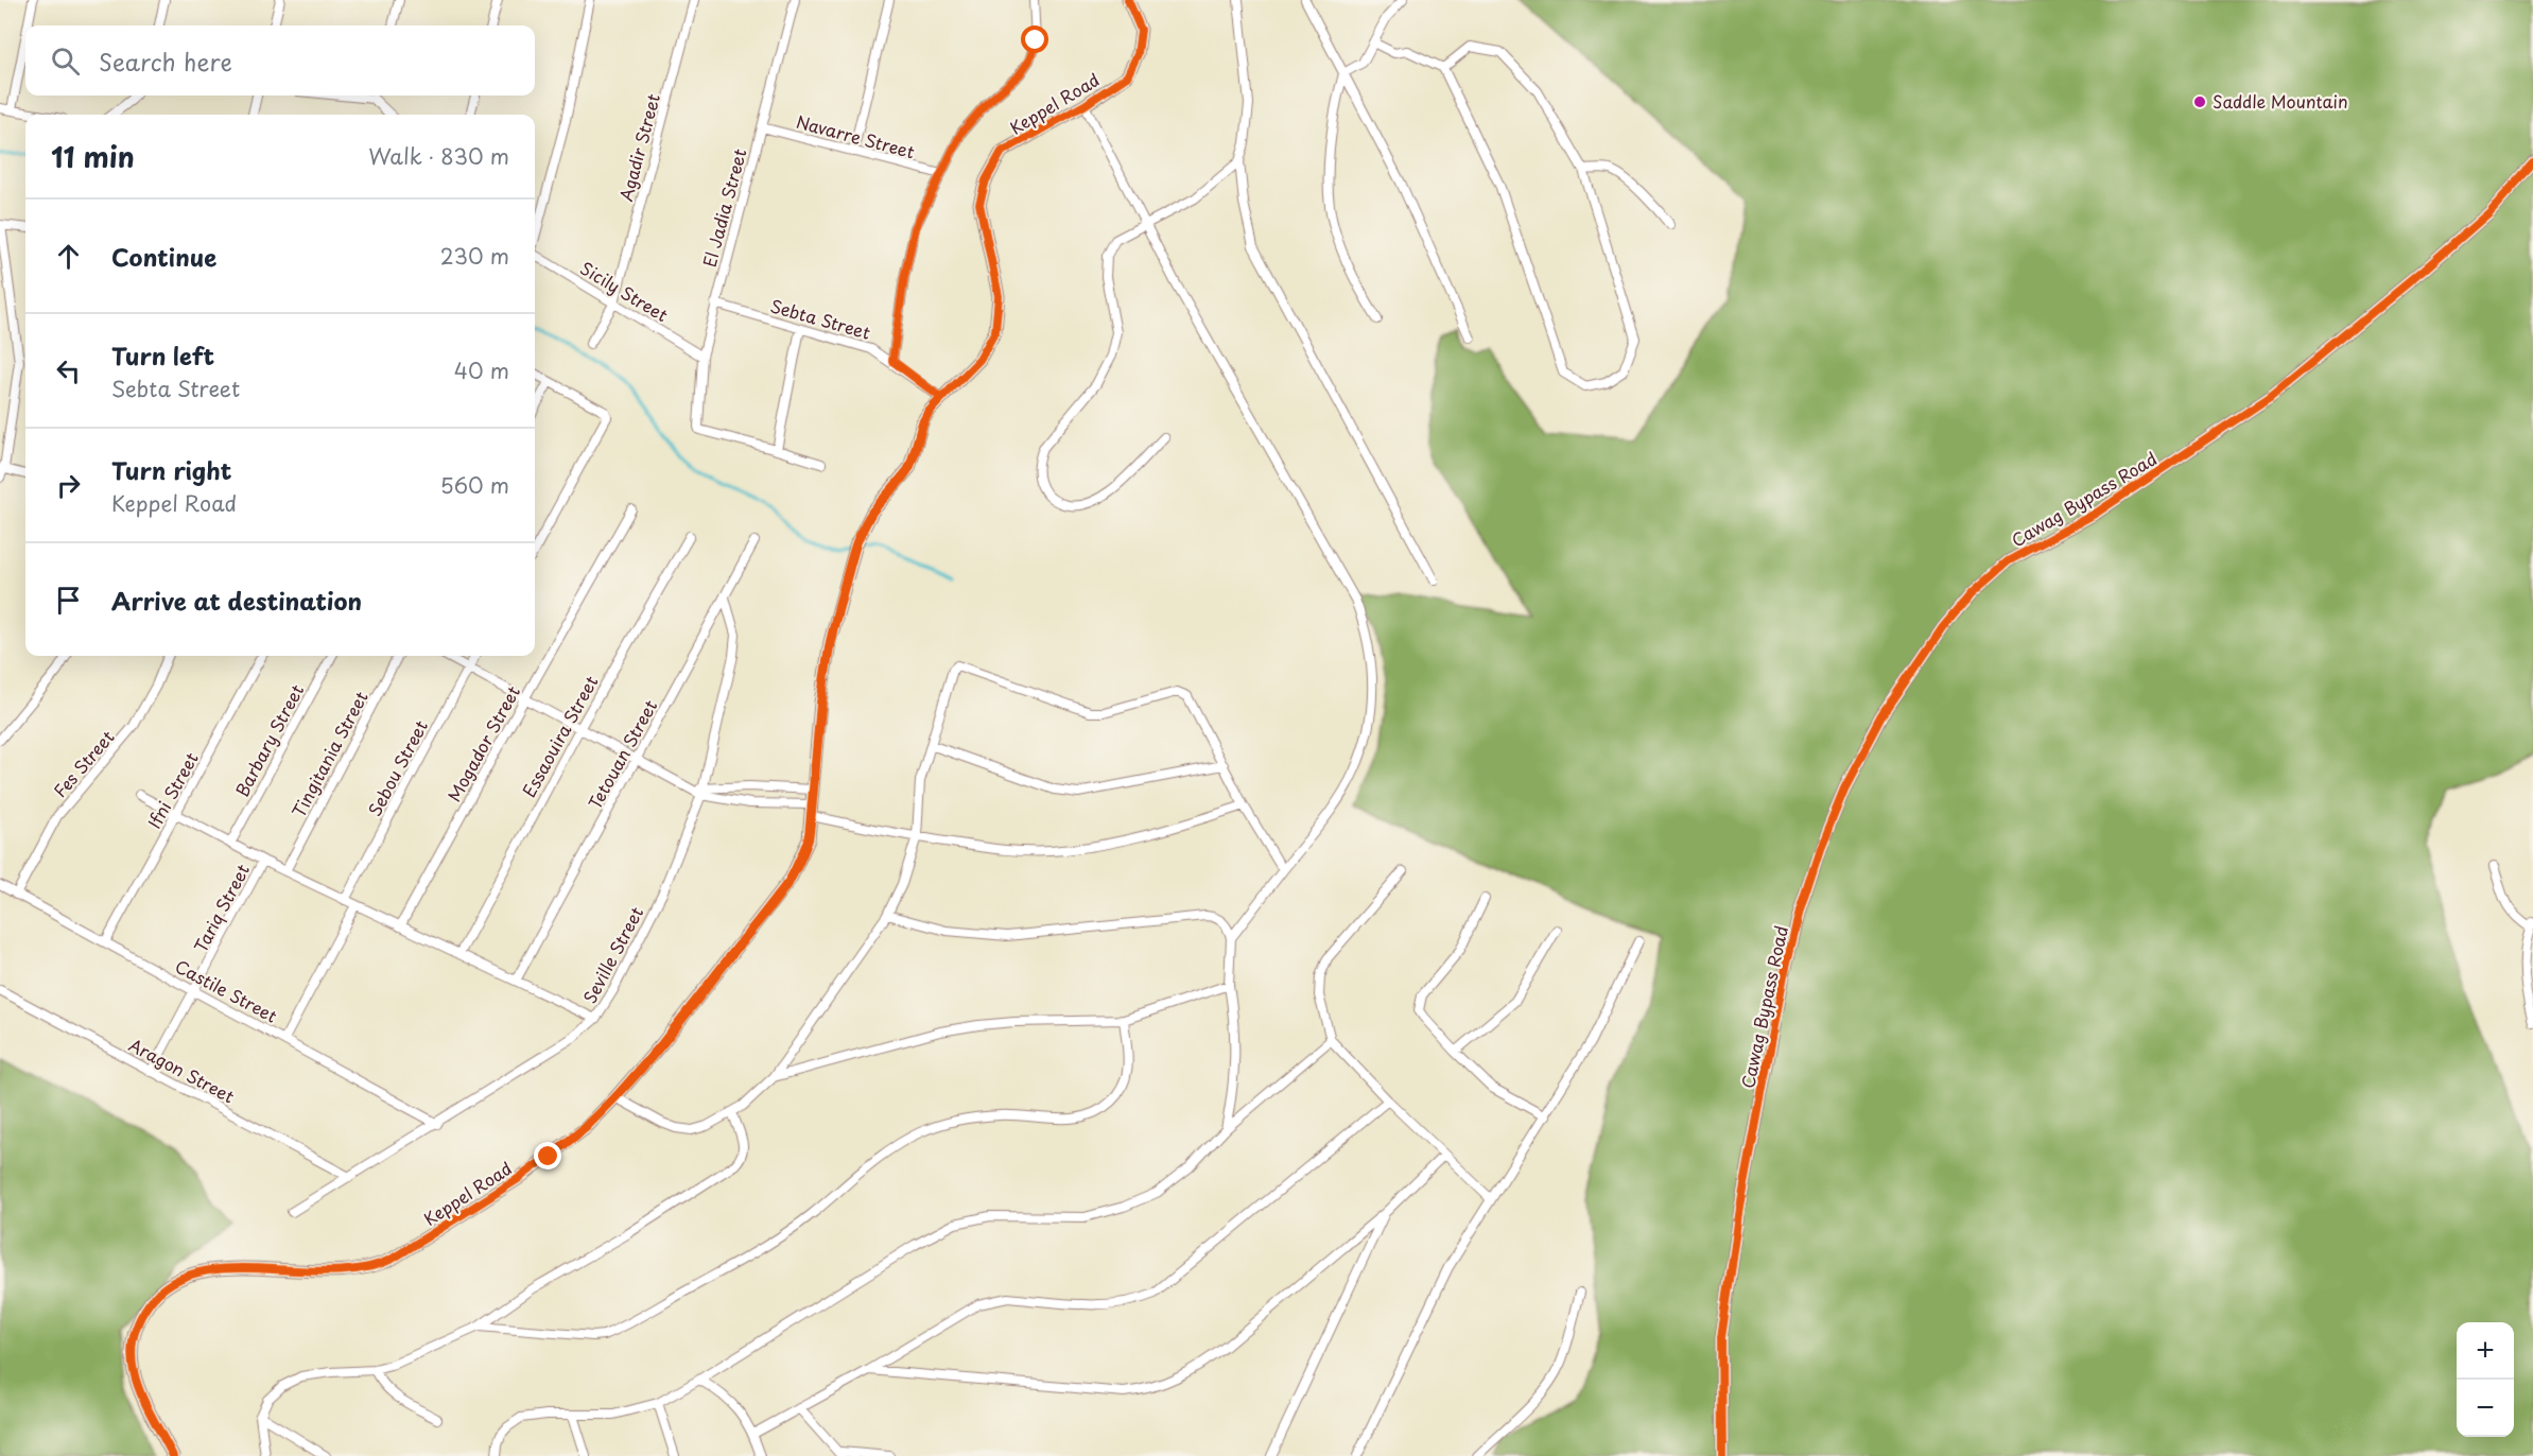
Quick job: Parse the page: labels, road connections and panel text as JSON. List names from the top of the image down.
{
  "streets": {
    "street": [
      "Keppel Road",
      "Navarre Street",
      "Agadir Street",
      "El Jadia Street",
      "Sicily Street",
      "Sebta Street",
      "Cawag Bypass Road",
      "Essaouira Street",
      "Barbary Street",
      "Mogador Street",
      "Tingitania Street",
      "Tetouan Street",
      "Fes Street",
      "Sebou Street",
      "Ifni Street",
      "Tariq Street",
      "Seville Street",
      "Castile Street",
      "Aragon Street"
    ]
  },
  "crossings": [
    ["Keppel Road", "Sebta Street"],
    ["Navarre Street", "El Jadia Street"],
    ["Agadir Street", "Sicily Street"],
    ["El Jadia Street", "Sicily Street"],
    ["El Jadia Street", "Sebta Street"],
    ["Tetouan Street", "Seville Street"],
    ["Fes Street", "Castile Street"],
    ["Ifni Street", "Castile Street"],
    ["Tariq Street", "Castile Street"],
    ["Tariq Street", "Aragon Street"],
    ["Seville Street", "Castile Street"],
    ["Seville Street", "Aragon Street"]
  ],
  "places": ["Saddle Mountain"],
  "page": {
    "search": "Search here",
    "heading": ["11 min", "Walk · 830 m"],
    "list": [
      ["Continue", "230 m"],
      ["Turn left", "Sebta Street", "40 m"],
      ["Turn right", "Keppel Road", "560 m"],
      "Arrive at destination"
    ],
    "map_buttons": ["+", "−"]
  }
}
